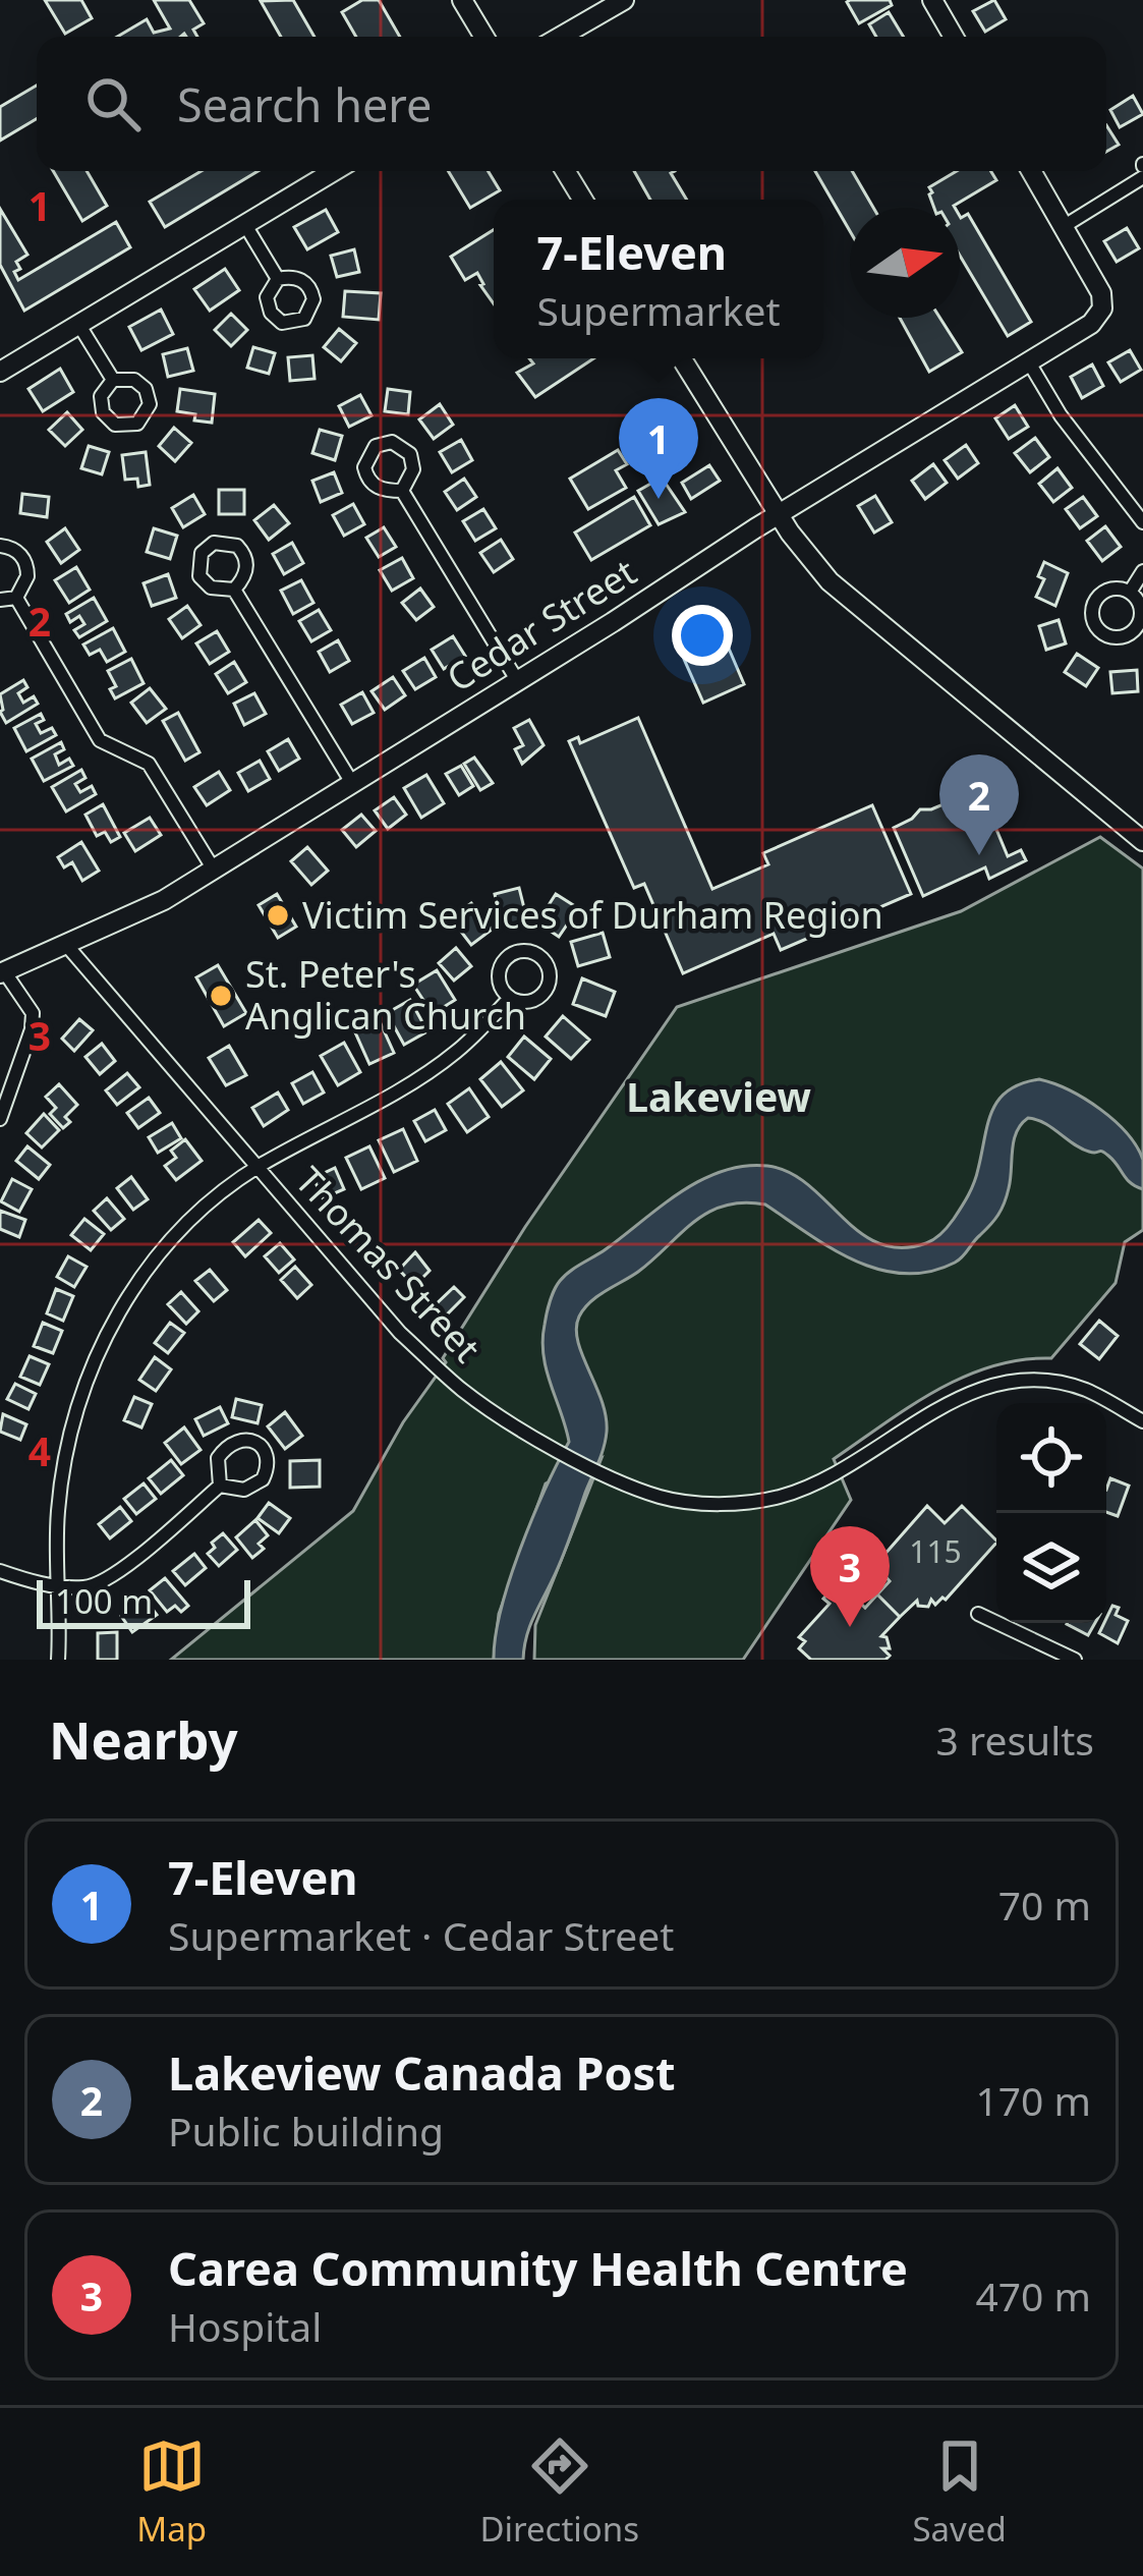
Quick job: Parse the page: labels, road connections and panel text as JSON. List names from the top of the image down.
{
  "streets": {
    "street": ["Cedar Street", "Thomas Street"]
  },
  "crossings": [
    ["Cedar Street", "Thomas Street"]
  ],
  "districts": ["Lakeview"],
  "places": ["Victim Services of Durham Region", "St. Peter's Anglican Church"],
  "house_numbers": ["115"],
  "scale_bar": "100 m",
  "north": "right",
  "page": {
    "search": "Search here",
    "popup": ["7-Eleven", "Supermarket"],
    "pins": ["1", "2", "3"],
    "scale": "100 m",
    "heading": ["Nearby", "3 results"],
    "list": [
      {
        "mark": "1",
        "name": "7-Eleven",
        "note": "Supermarket · Cedar Street",
        "value": "70 m"
      },
      {
        "mark": "2",
        "name": "Lakeview Canada Post",
        "note": "Public building",
        "value": "170 m"
      },
      {
        "mark": "3",
        "name": "Carea Community Health Centre",
        "note": "Hospital",
        "value": "470 m"
      }
    ],
    "nav": ["Map", "Directions", "Saved"]
  },
  "grid": {
    "rows": [
      "1",
      "2",
      "3",
      "4"
    ]
  }
}
